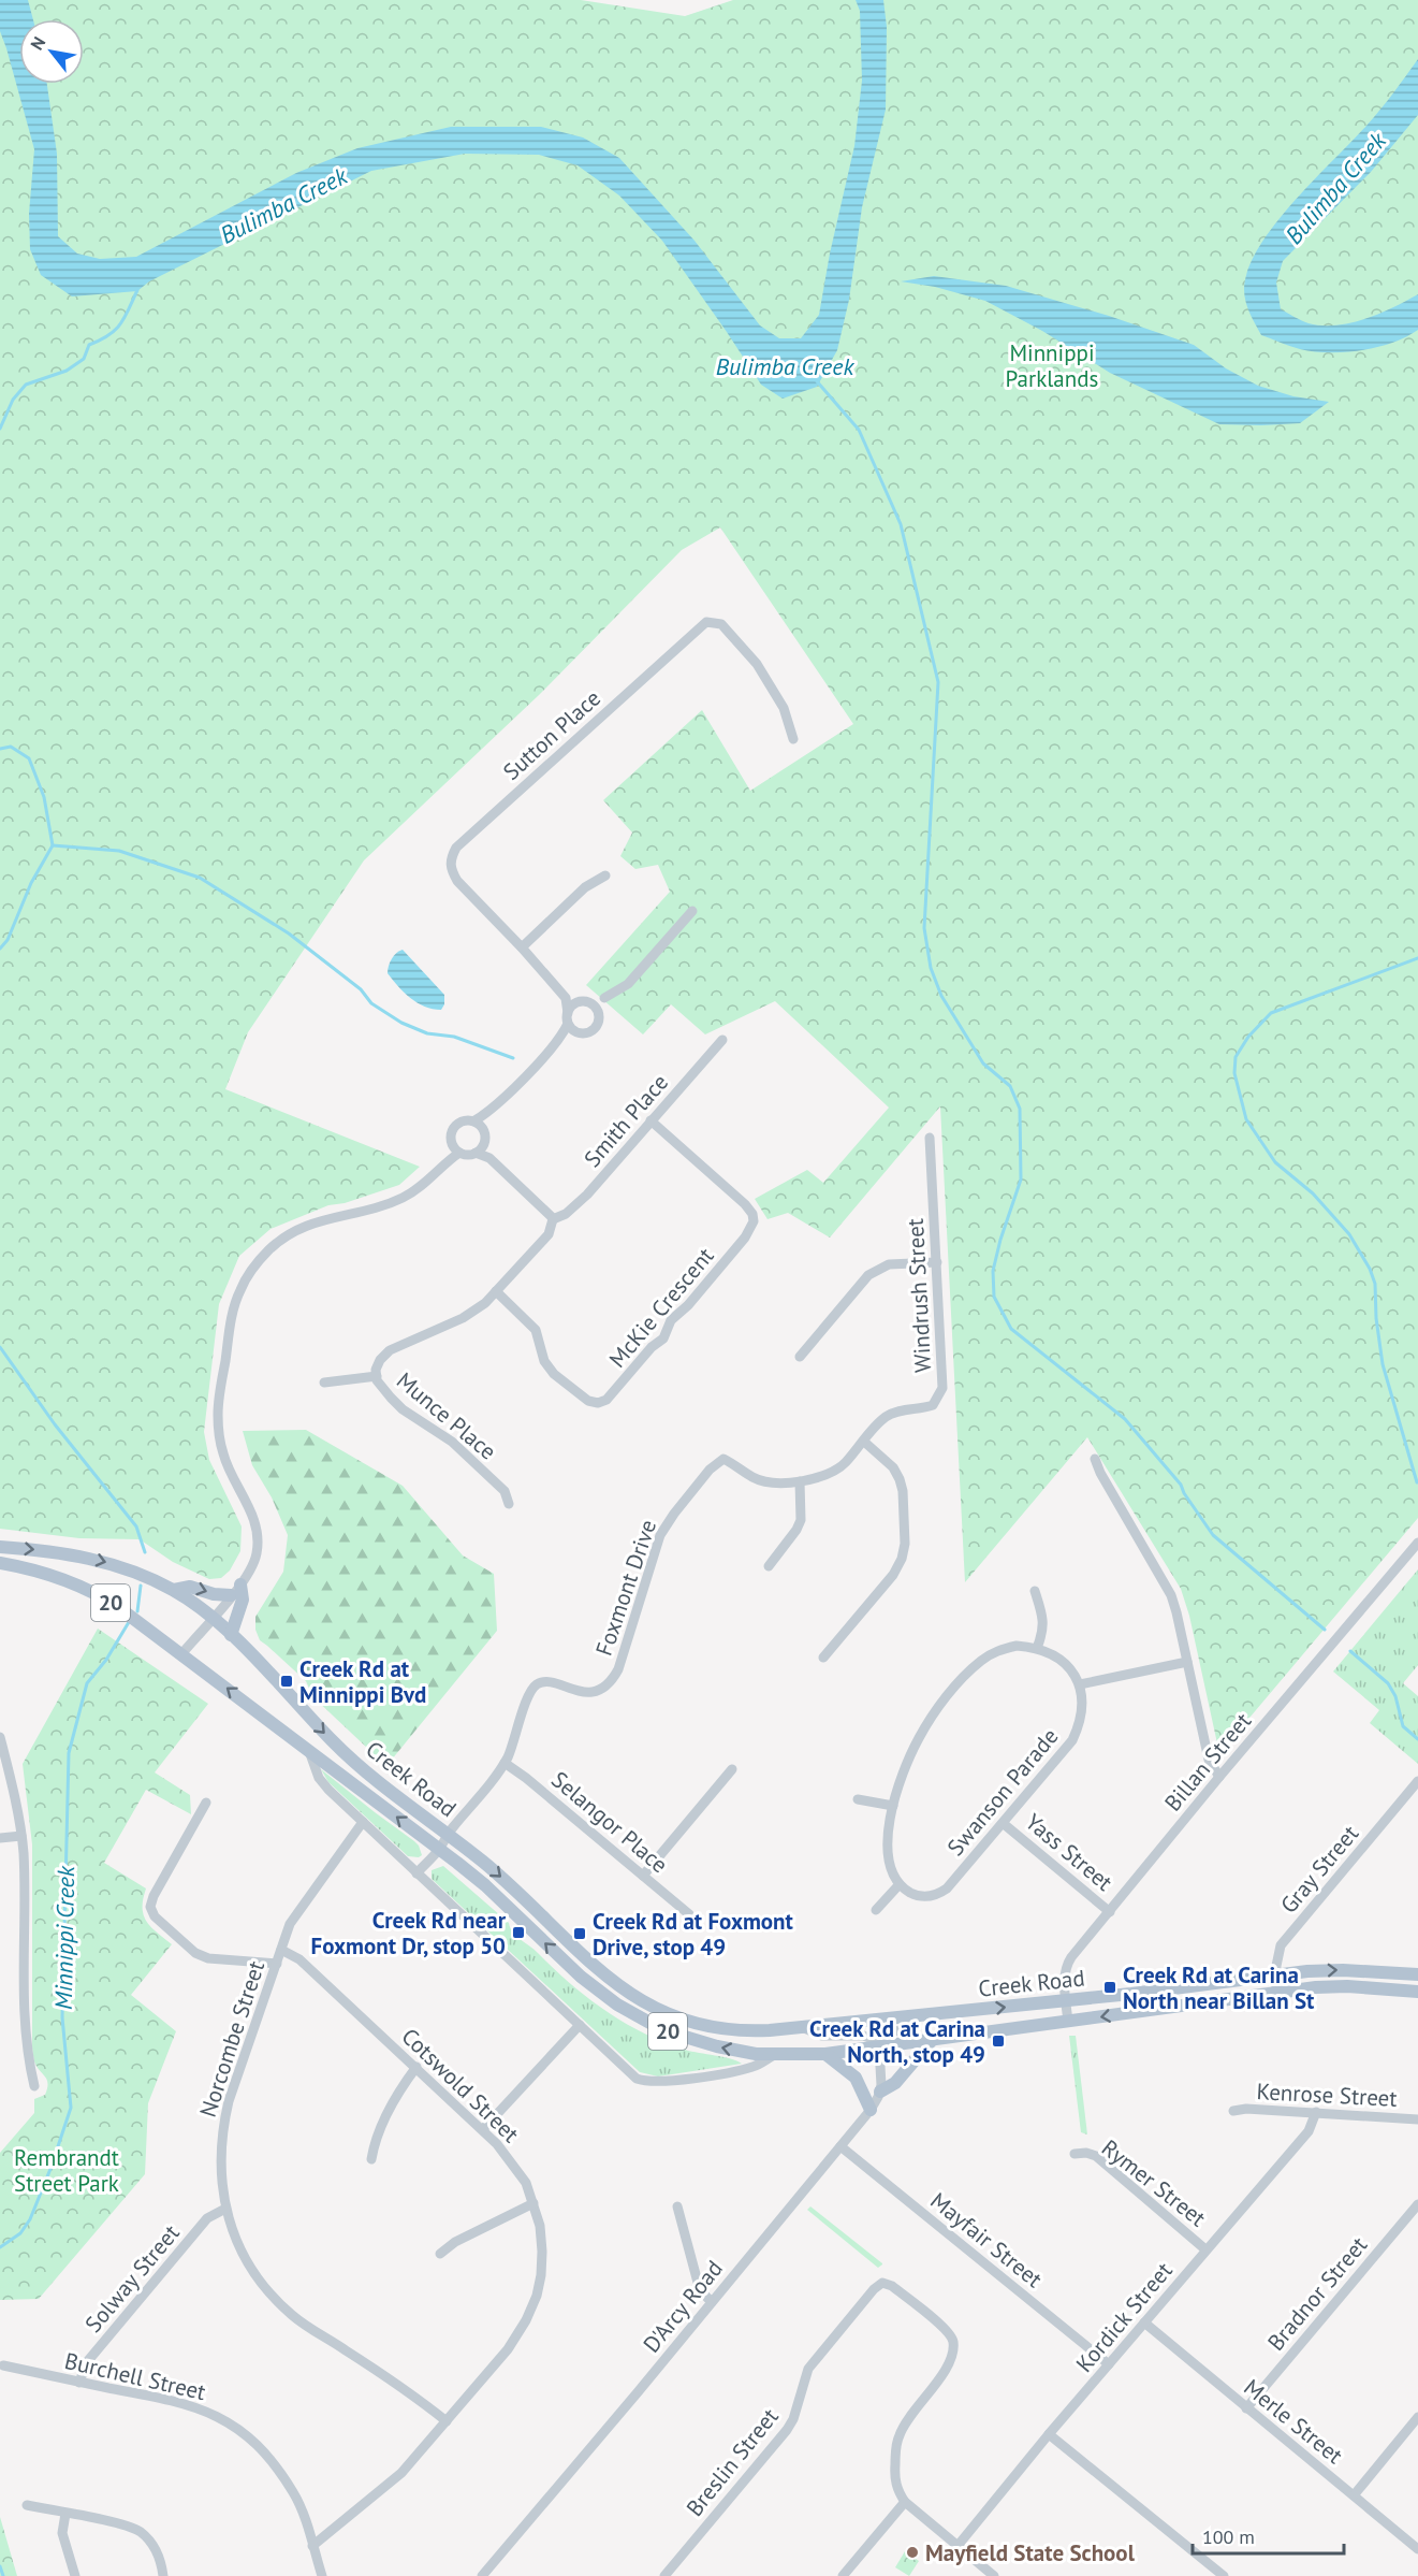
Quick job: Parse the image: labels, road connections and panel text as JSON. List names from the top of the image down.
{
  "streets": {
    "main road": ["20", "Creek Road"],
    "street": [
      "Sutton Place",
      "Smith Place",
      "Windrush Street",
      "McKie Crescent",
      "Munce Place",
      "Foxmont Drive",
      "Billan Street",
      "Swanson Parade",
      "Selangor Place",
      "Yass Street",
      "Gray Street",
      "Norcombe Street",
      "Cotswold Street",
      "Kenrose Street",
      "Rymer Street",
      "Mayfair Street",
      "Solway Street",
      "Bradnor Street",
      "D'Arcy Road",
      "Kordick Street",
      "Burchell Street",
      "Merle Street",
      "Breslin Street"
    ]
  },
  "crossings": [
    ["Smith Place", "McKie Crescent"],
    ["Smith Place", "Munce Place"],
    ["Windrush Street", "Foxmont Drive"],
    ["McKie Crescent", "Munce Place"],
    ["Foxmont Drive", "Creek Road"],
    ["Foxmont Drive", "Selangor Place"],
    ["Billan Street", "Creek Road"],
    ["Billan Street", "Yass Street"],
    ["Creek Road", "Gray Street"],
    ["Creek Road", "Norcombe Street"],
    ["Creek Road", "D'Arcy Road"],
    ["Swanson Parade", "Yass Street"],
    ["Norcombe Street", "Cotswold Street"],
    ["Norcombe Street", "Solway Street"],
    ["Cotswold Street", "Burchell Street"],
    ["Kenrose Street", "Kordick Street"],
    ["Rymer Street", "Kordick Street"],
    ["Mayfair Street", "D'Arcy Road"],
    ["Mayfair Street", "Kordick Street"],
    ["Solway Street", "Burchell Street"],
    ["Bradnor Street", "Merle Street"],
    ["Kordick Street", "Merle Street"]
  ],
  "water": ["Bulimba Creek", "Minnippi Creek"],
  "parks": ["Minnippi Parklands", "Rembrandt Street Park"],
  "places": {
    "transit": [
      "Creek Rd at Minnippi Bvd",
      "Creek Rd near Foxmont Dr, stop 50",
      "Creek Rd at Foxmont Drive, stop 49",
      "Creek Rd at Carina North near Billan St",
      "Creek Rd at Carina North, stop 49"
    ],
    "other": ["Mayfield State School"]
  },
  "scale_bar": "100 m",
  "north": "top left"
}
